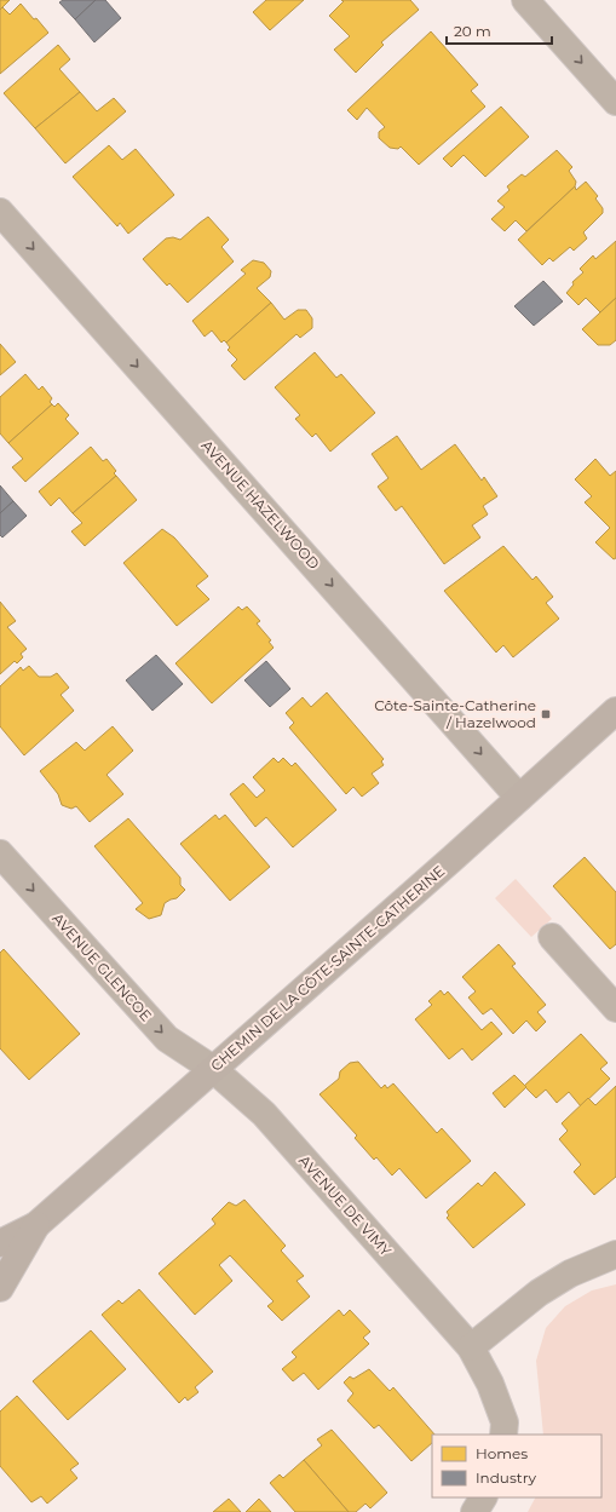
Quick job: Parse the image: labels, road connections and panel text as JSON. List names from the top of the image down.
{
  "streets": {
    "main road": ["CHEMIN DE LA CÔTE-SAINTE-CATHERINE"],
    "street": ["AVENUE HAZELWOOD", "AVENUE GLENCOE", "AVENUE DE VIMY"]
  },
  "crossings": [
    ["AVENUE HAZELWOOD", "CHEMIN DE LA CÔTE-SAINTE-CATHERINE"],
    ["AVENUE GLENCOE", "CHEMIN DE LA CÔTE-SAINTE-CATHERINE"],
    ["AVENUE GLENCOE", "AVENUE DE VIMY"],
    ["CHEMIN DE LA CÔTE-SAINTE-CATHERINE", "AVENUE DE VIMY"]
  ],
  "one_way": ["AVENUE HAZELWOOD", "AVENUE GLENCOE"],
  "places": {
    "transit": ["Côte-Sainte-Catherine / Hazelwood"]
  },
  "legend": ["Homes", "Industry"],
  "scale_bar": "20 m"
}
